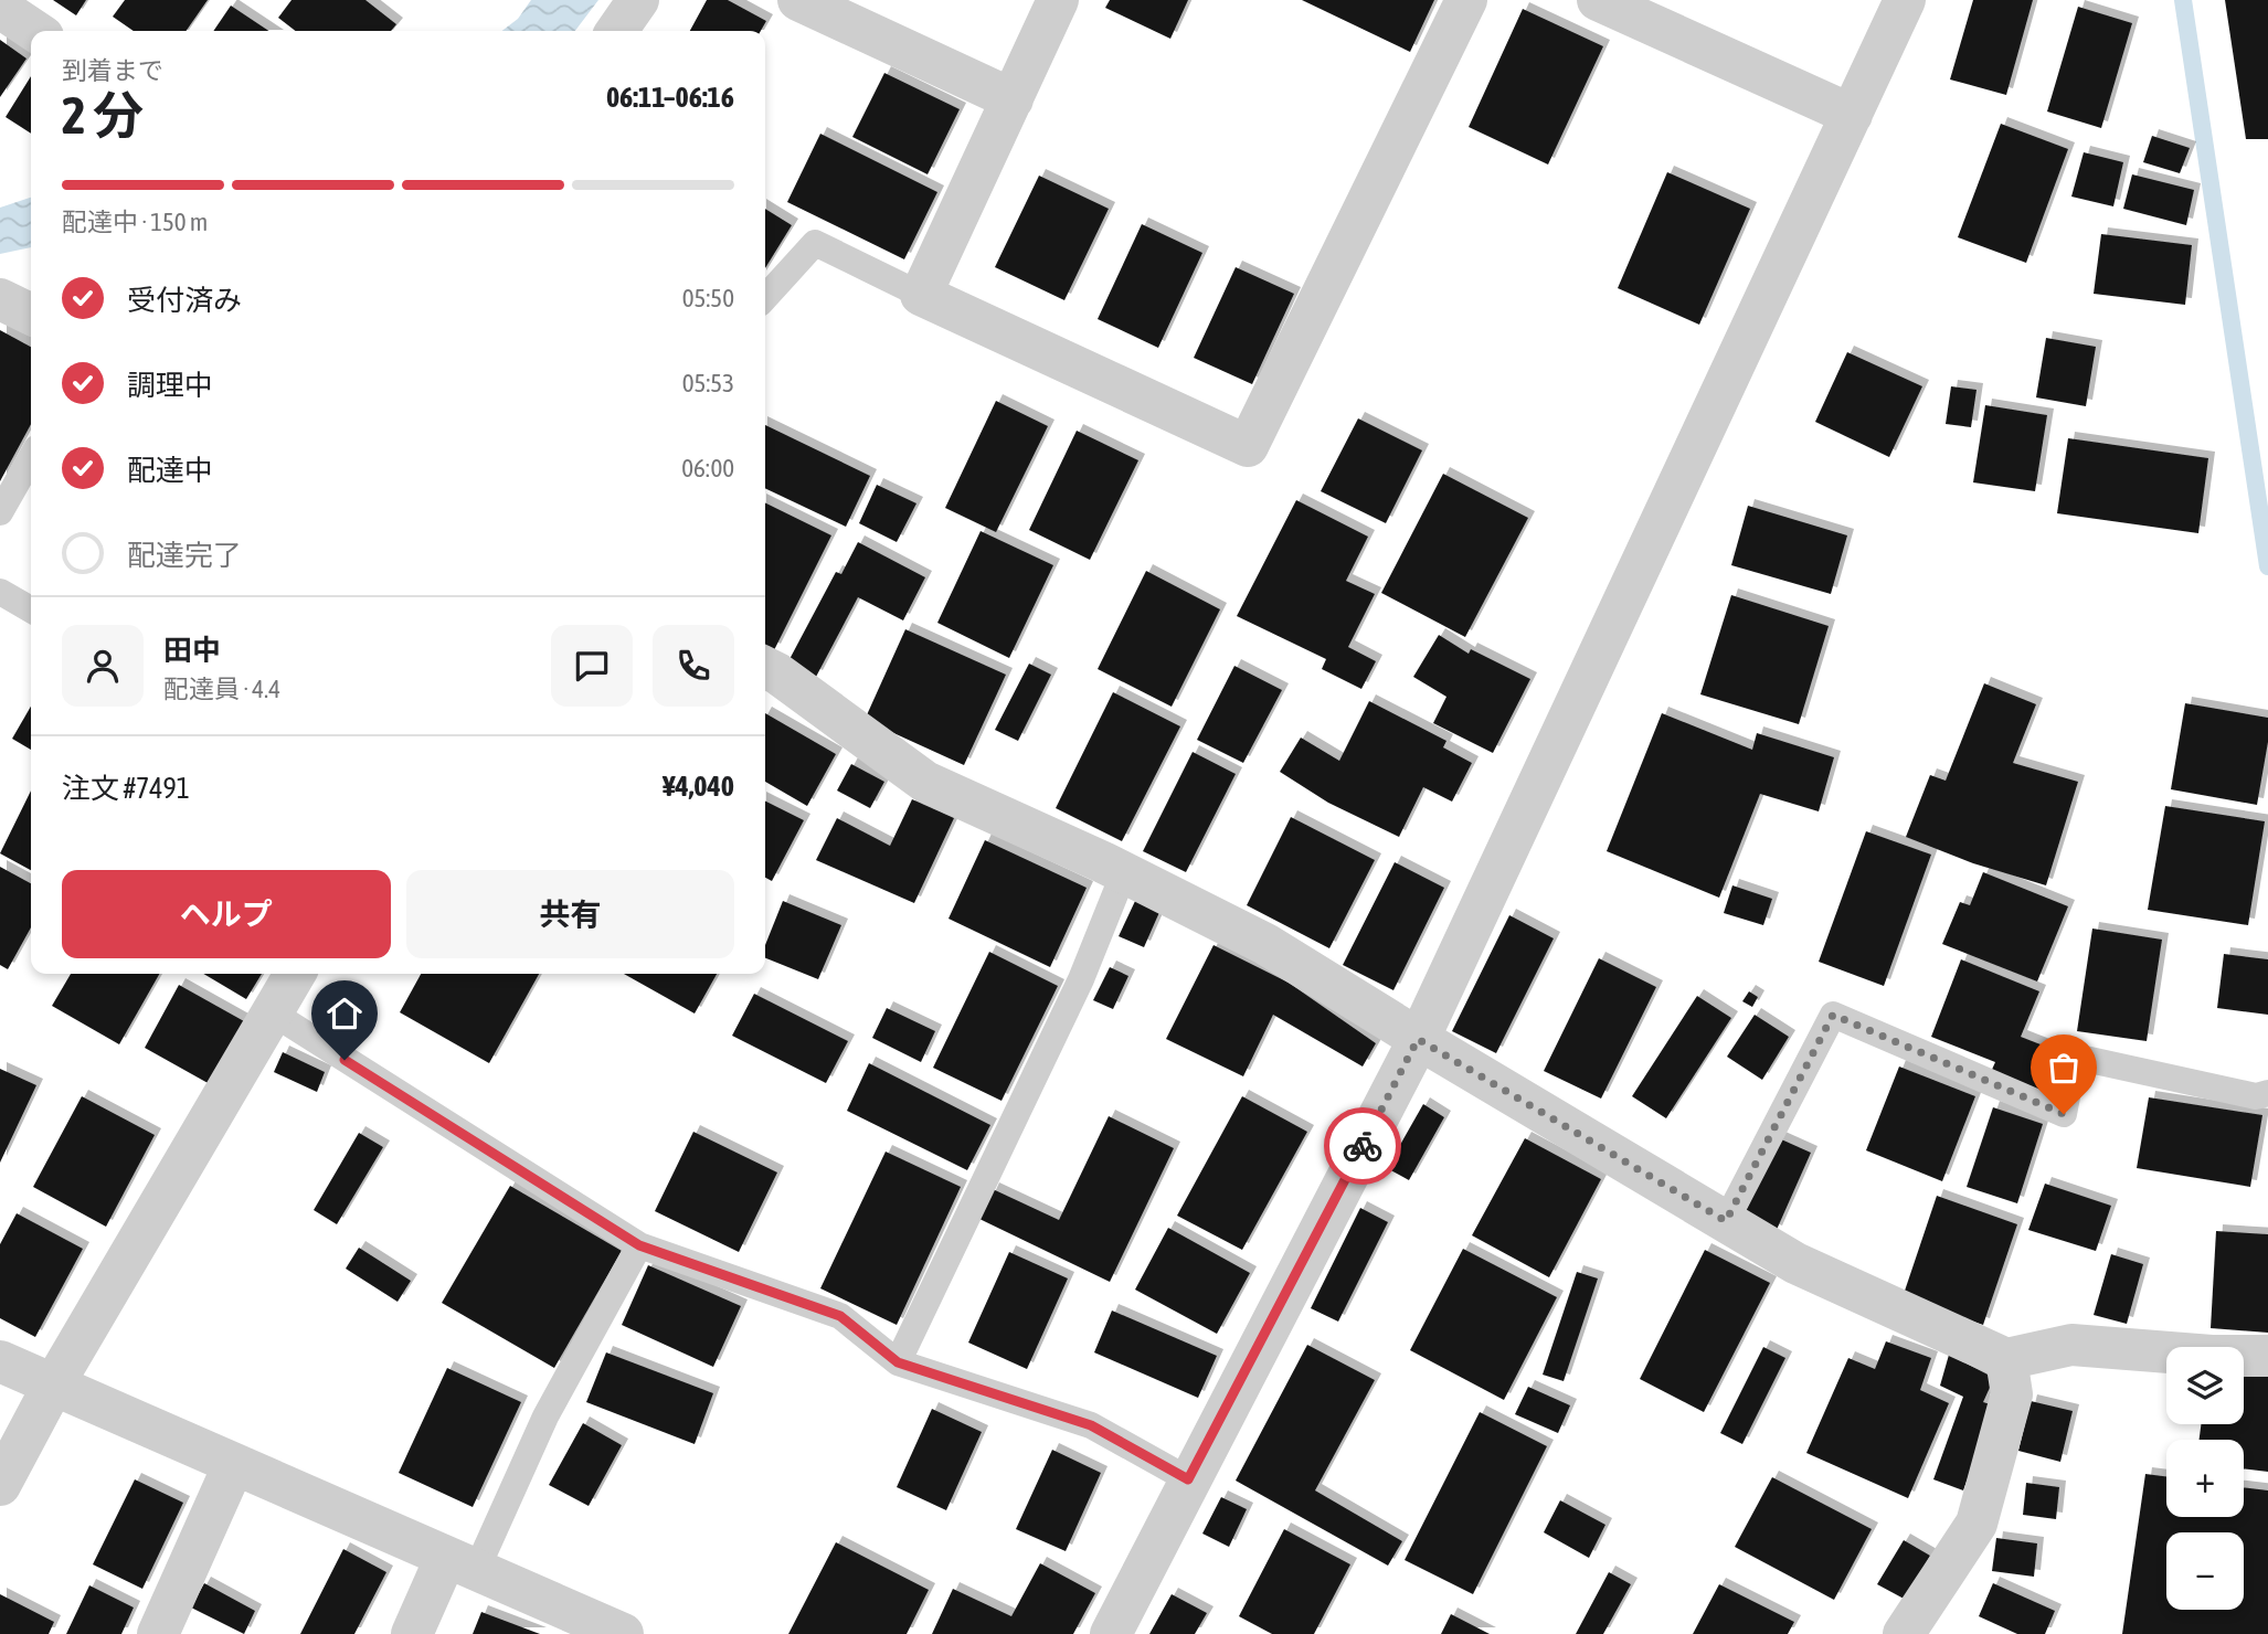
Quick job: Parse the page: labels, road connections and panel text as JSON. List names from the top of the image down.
{
  "page": {
    "heading": ["2 分", "到着まで", "06:11–06:16"],
    "panel": [
      "田中",
      "配達員 · 4.4",
      "注文 #7491",
      "¥4,040"
    ],
    "bar": "配達中 · 150 m",
    "list": [
      ["受付済み", "05:50"],
      ["調理中", "05:53"],
      ["配達中", "06:00"],
      "配達完了"
    ],
    "buttons": ["ヘルプ", "共有"],
    "map_buttons": ["+", "−"]
  }
}
